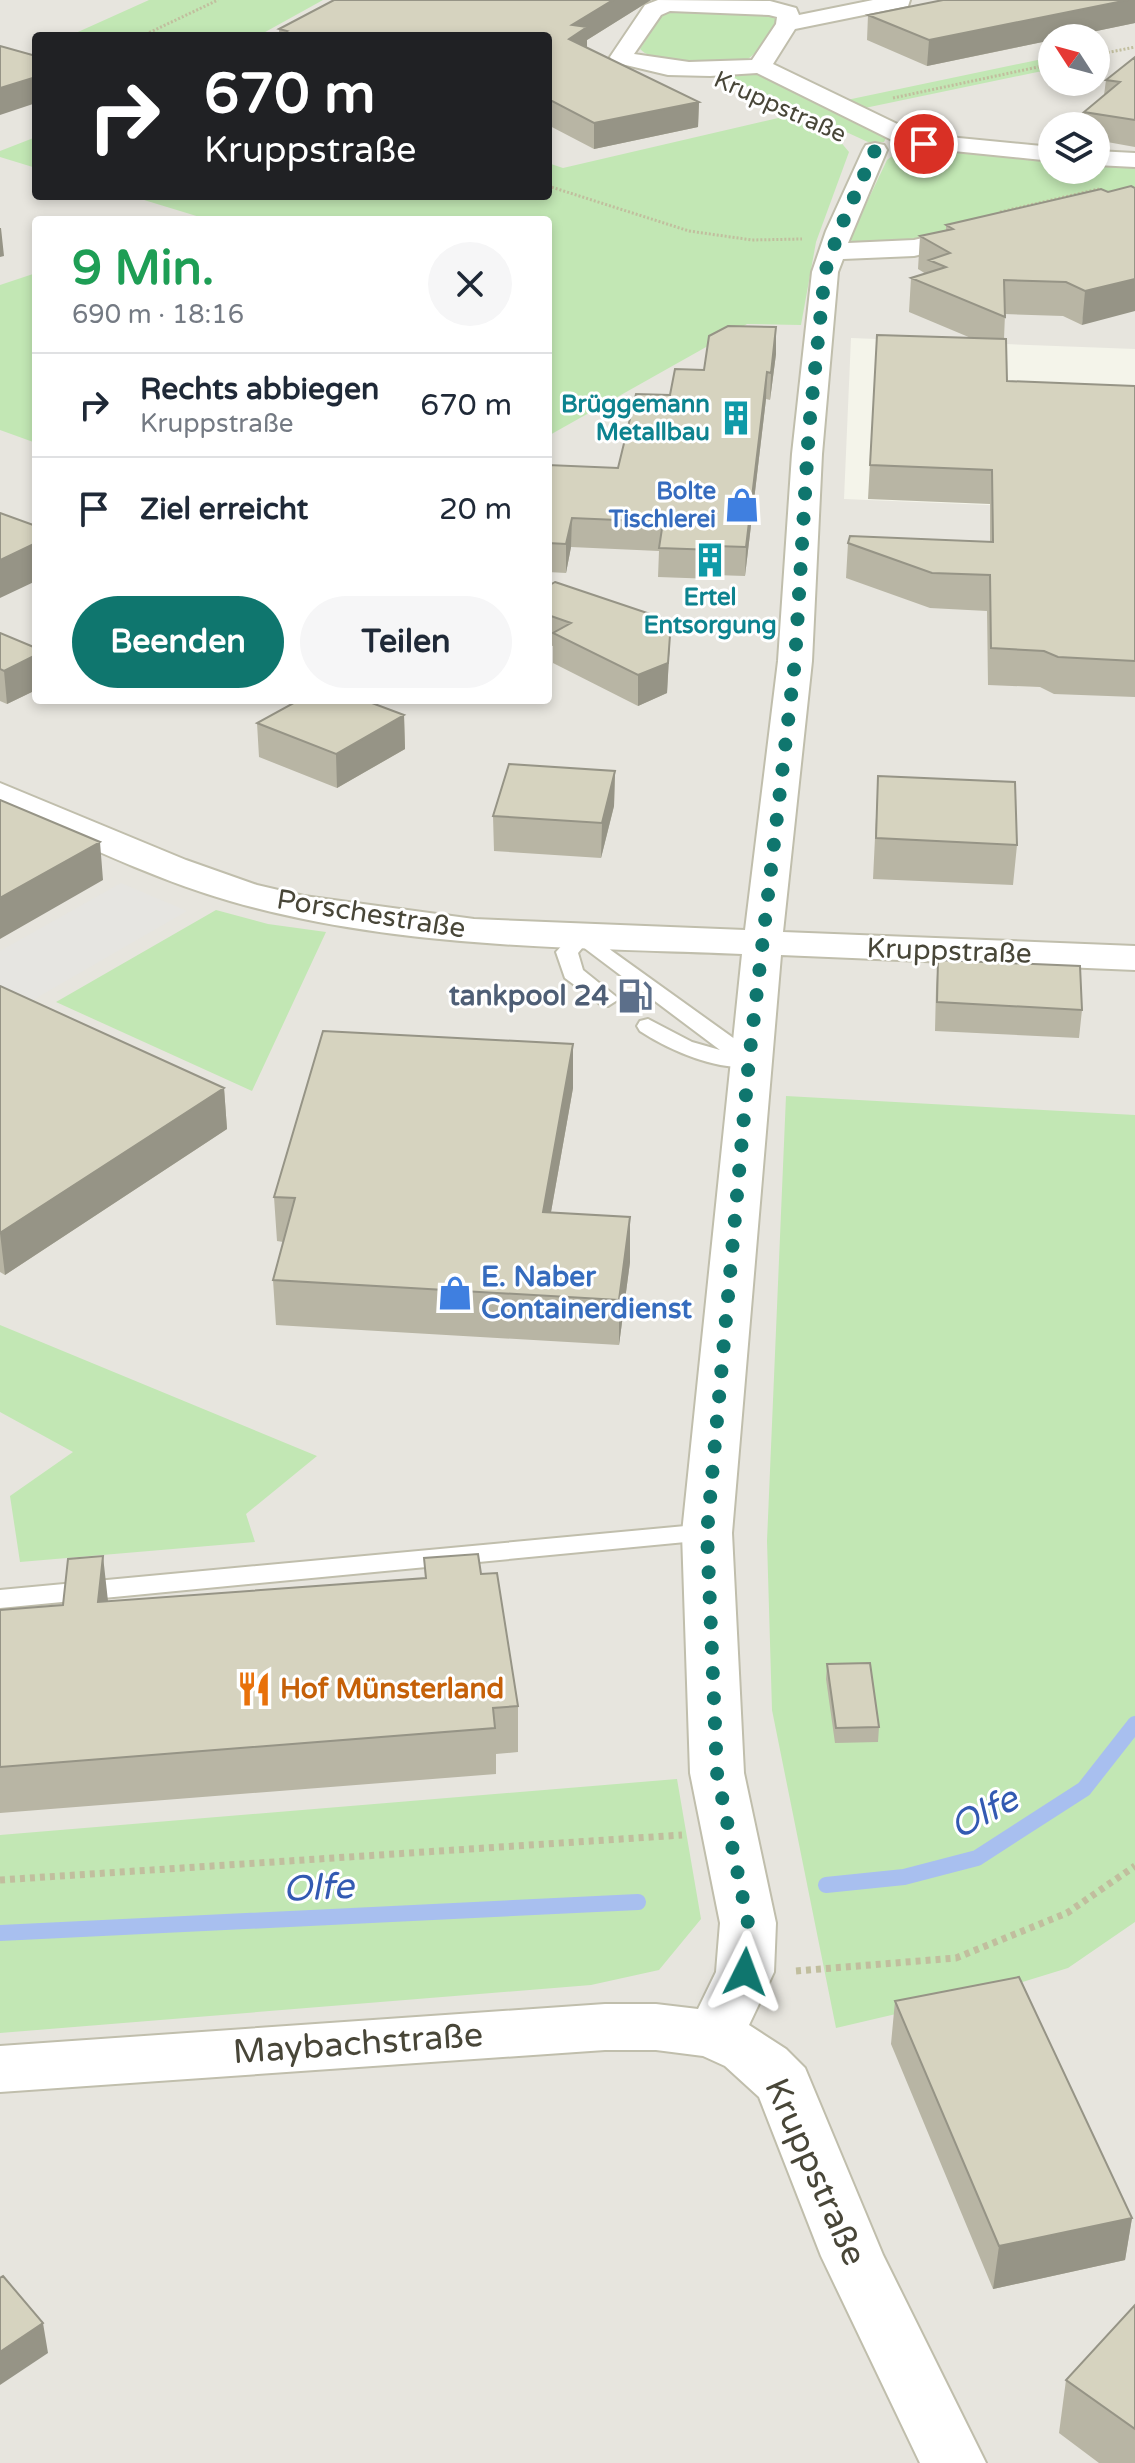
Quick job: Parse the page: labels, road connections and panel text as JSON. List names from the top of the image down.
{
  "streets": {
    "street": ["Kruppstraße", "Porschestraße", "Maybachstraße"]
  },
  "crossings": [
    ["Kruppstraße", "Porschestraße"],
    ["Kruppstraße", "Maybachstraße"]
  ],
  "water": ["Olfe"],
  "places": {
    "building": ["Brüggemann Metallbau", "Ertel Entsorgung"],
    "shop": ["Bolte Tischlerei", "E. Naber Containerdienst"],
    "fuel station": ["tankpool 24"],
    "restaurant": ["Hof Münsterland"]
  },
  "north": "top left",
  "page": {
    "turn": ["670 m", "Kruppstraße"],
    "heading": ["9 Min.", "690 m · 18:16"],
    "list": [
      {
        "name": "Rechts abbiegen",
        "note": "Kruppstraße",
        "value": "670 m"
      },
      {
        "name": "Ziel erreicht",
        "value": "20 m"
      }
    ],
    "buttons": ["Beenden", "Teilen"]
  }
}
